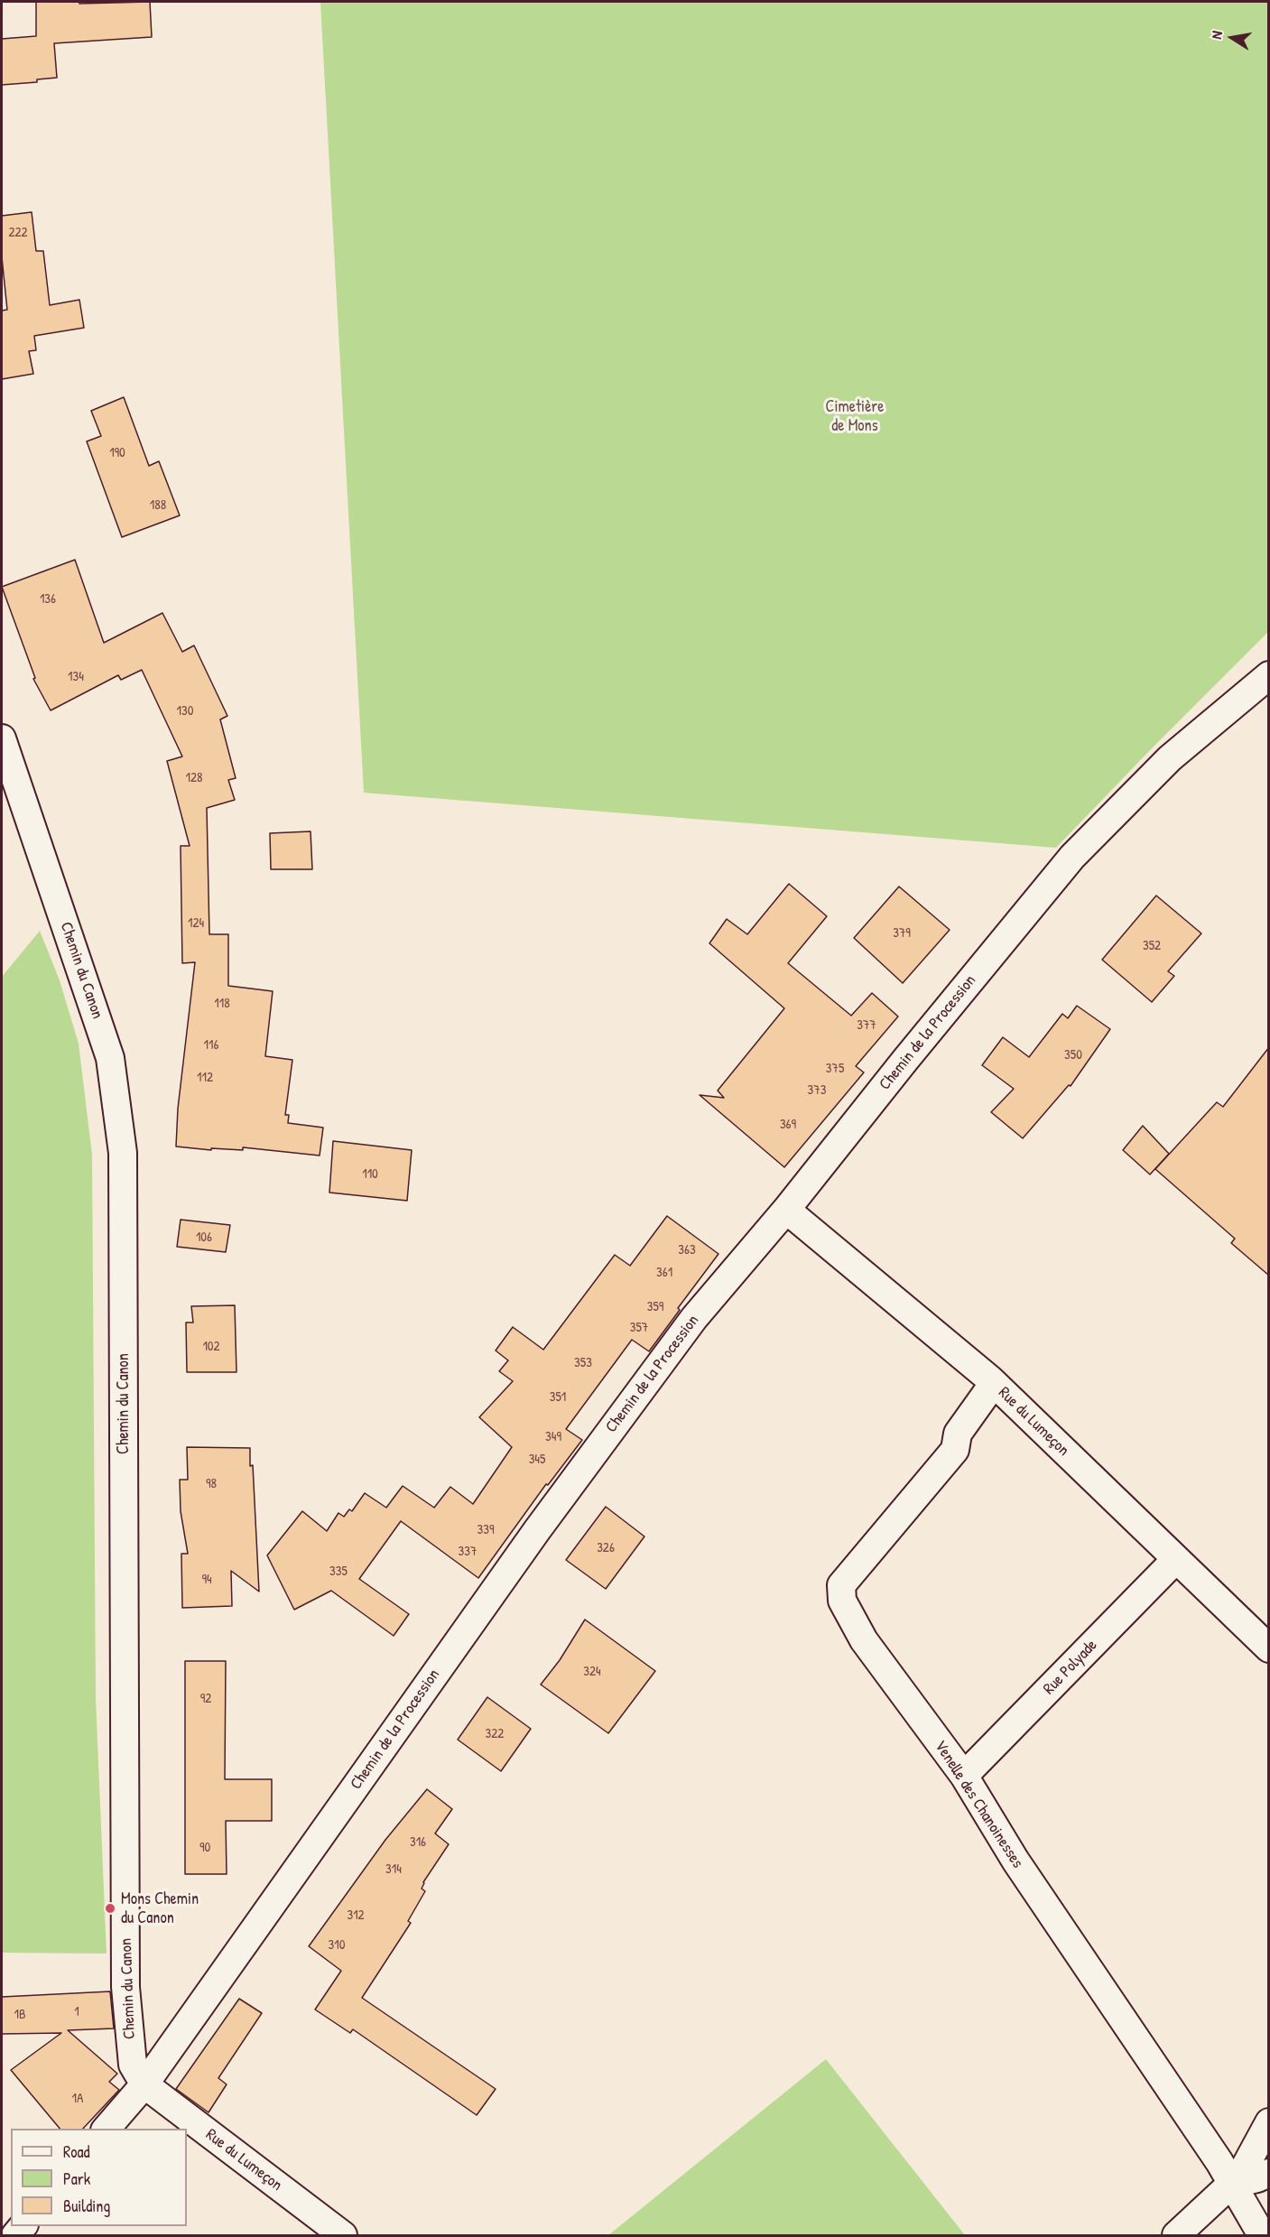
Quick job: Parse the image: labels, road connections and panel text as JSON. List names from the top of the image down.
{
  "streets": {
    "street": [
      "Chemin du Canon",
      "Chemin de la Procession",
      "Rue du Lumeçon",
      "Rue Polyade",
      "Venelle des Chanoinesses"
    ]
  },
  "crossings": [
    ["Chemin du Canon", "Chemin de la Procession"],
    ["Chemin du Canon", "Rue du Lumeçon"],
    ["Chemin de la Procession", "Rue du Lumeçon"],
    ["Rue du Lumeçon", "Rue Polyade"],
    ["Rue du Lumeçon", "Venelle des Chanoinesses"],
    ["Rue Polyade", "Venelle des Chanoinesses"]
  ],
  "parks": ["Cimetière de Mons"],
  "places": ["Mons Chemin du Canon"],
  "house_numbers": [
    "222",
    "190",
    "188",
    "136",
    "134",
    "130",
    "128",
    "124",
    "379",
    "352",
    "118",
    "377",
    "116",
    "350",
    "375",
    "112",
    "373",
    "369",
    "110",
    "106",
    "363",
    "361",
    "359",
    "357",
    "102",
    "353",
    "351",
    "349",
    "345",
    "98",
    "339",
    "326",
    "337",
    "335",
    "94",
    "324",
    "92",
    "322",
    "316",
    "90",
    "314",
    "312",
    "310",
    "1",
    "1B",
    "1A"
  ],
  "legend": ["Road", "Park", "Building"],
  "north": "left"
}
